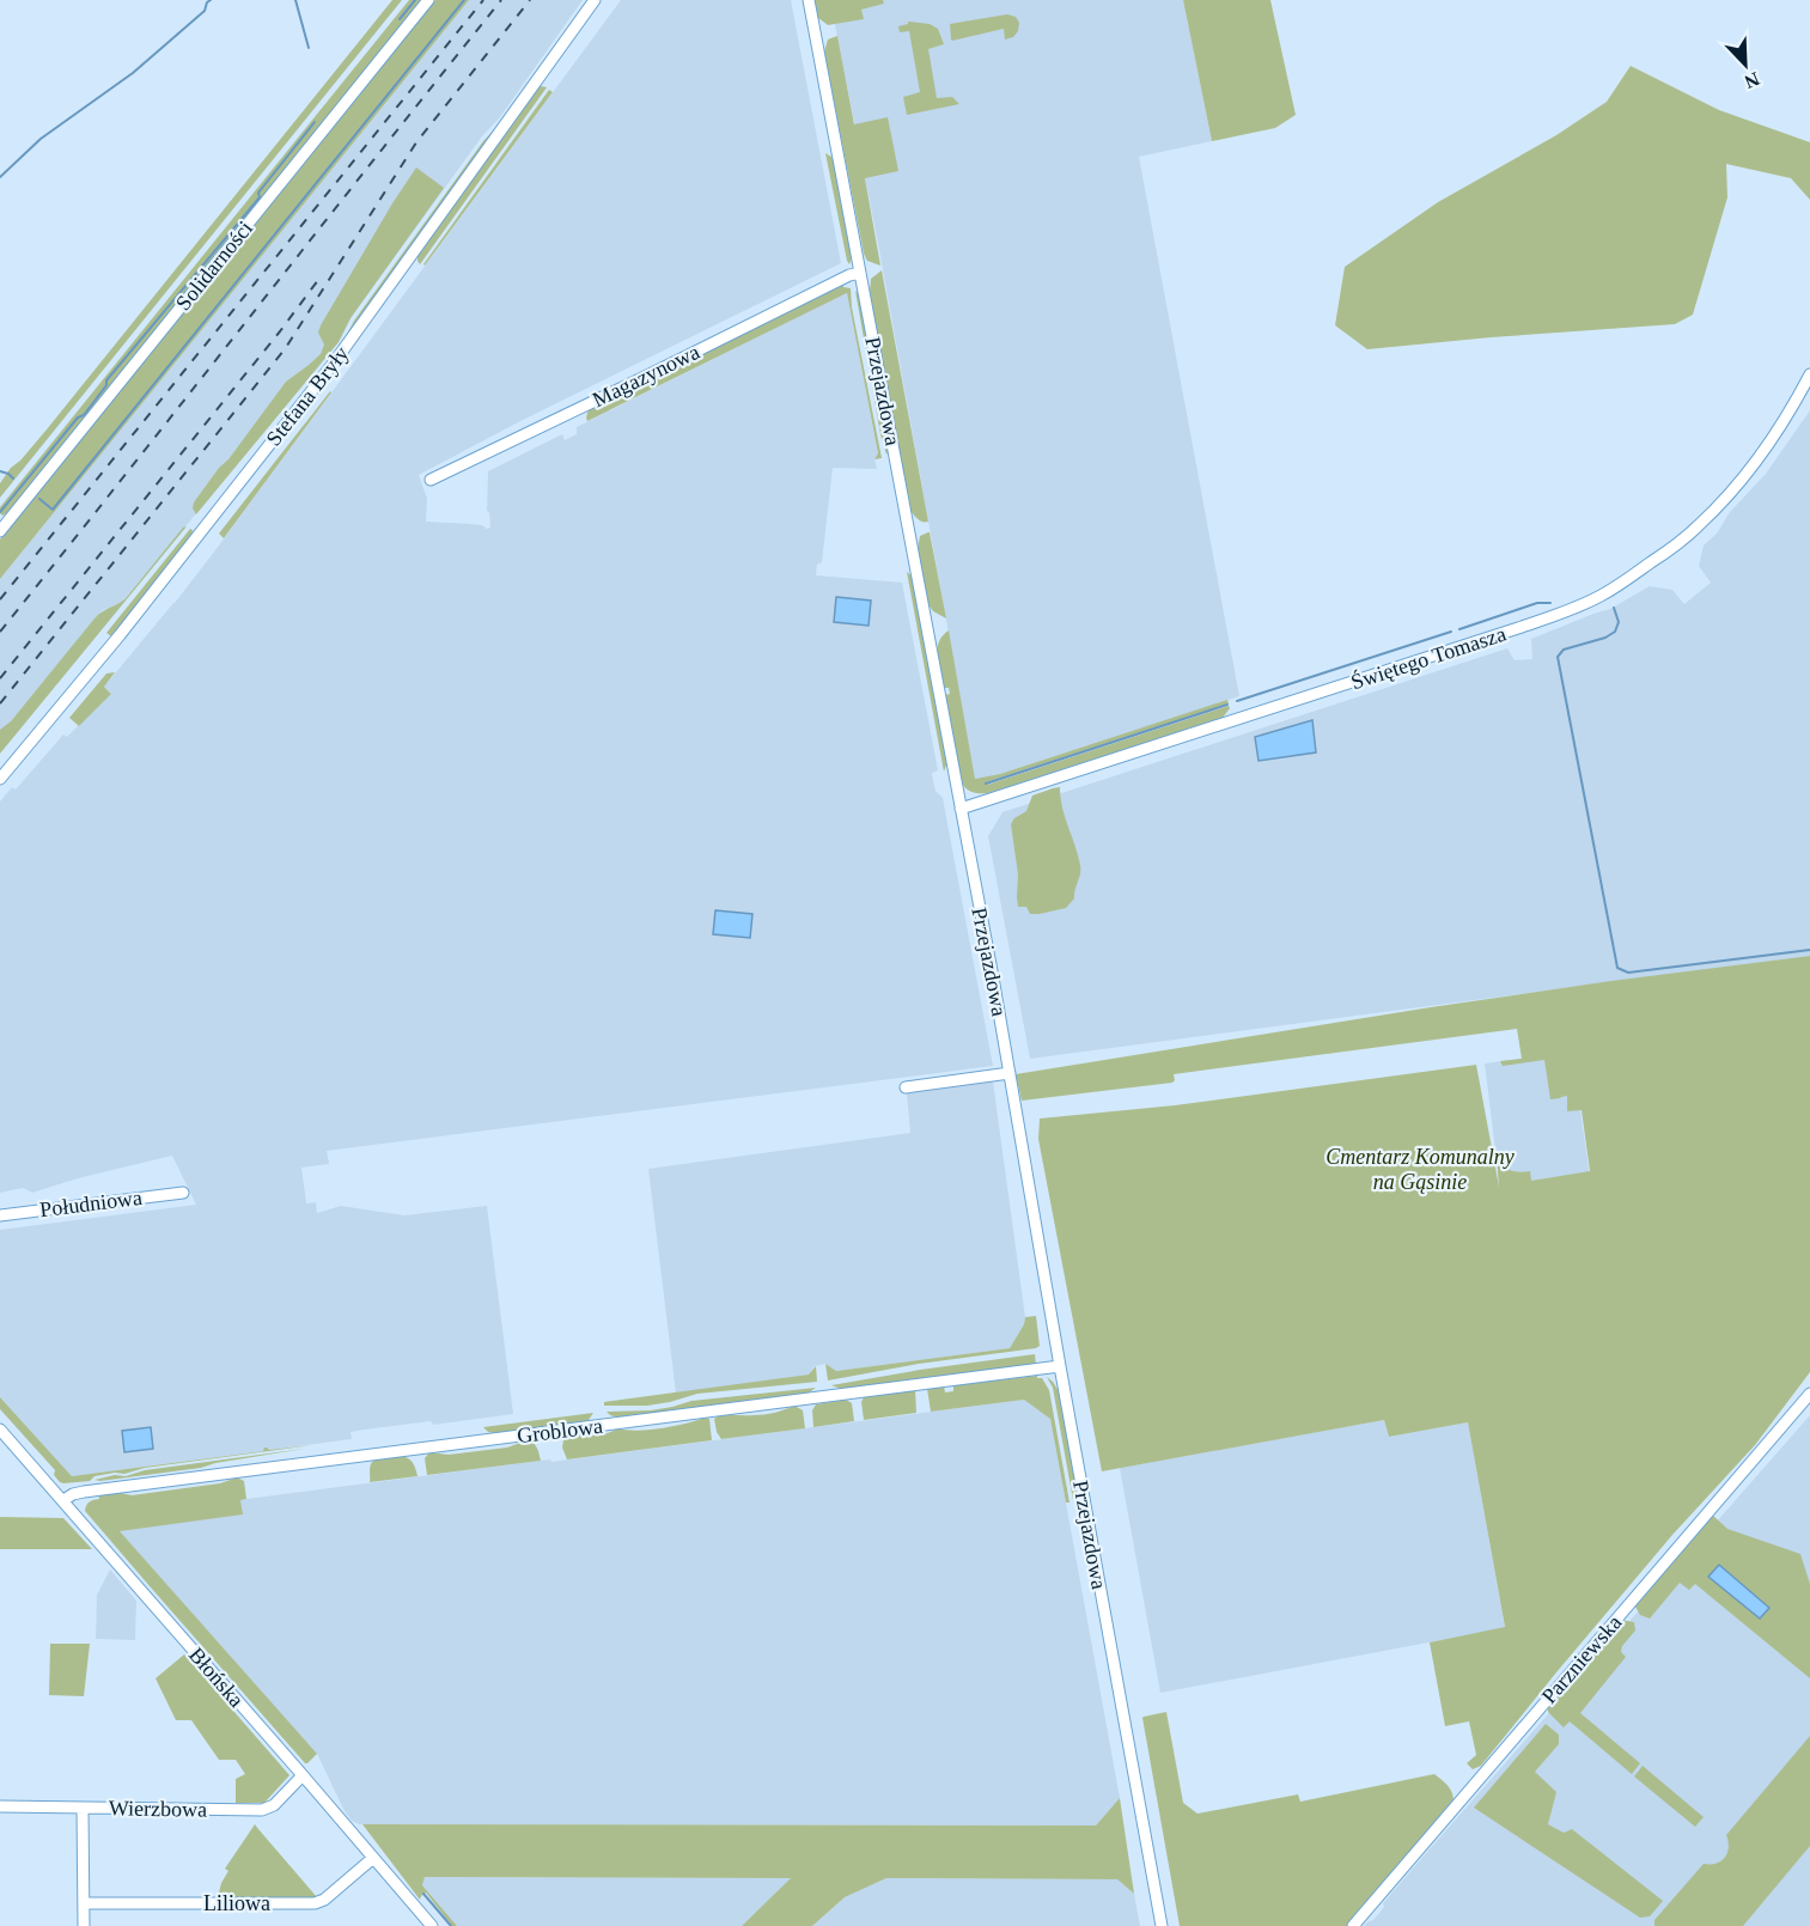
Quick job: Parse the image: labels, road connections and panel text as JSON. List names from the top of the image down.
{
  "streets": {
    "street": [
      "Solidarności",
      "Magazynowa",
      "Przejazdowa",
      "Stefana Bryły",
      "Świętego Tomasza",
      "Południowa",
      "Groblowa",
      "Parzniewska",
      "Błońska",
      "Wierzbowa",
      "Liliowa"
    ]
  },
  "crossings": [
    ["Magazynowa", "Przejazdowa"],
    ["Przejazdowa", "Świętego Tomasza"],
    ["Przejazdowa", "Groblowa"],
    ["Groblowa", "Błońska"],
    ["Błońska", "Wierzbowa"],
    ["Błońska", "Liliowa"]
  ],
  "parks": ["Cmentarz Komunalny na Gąsinie"],
  "north": "bottom right"
}
